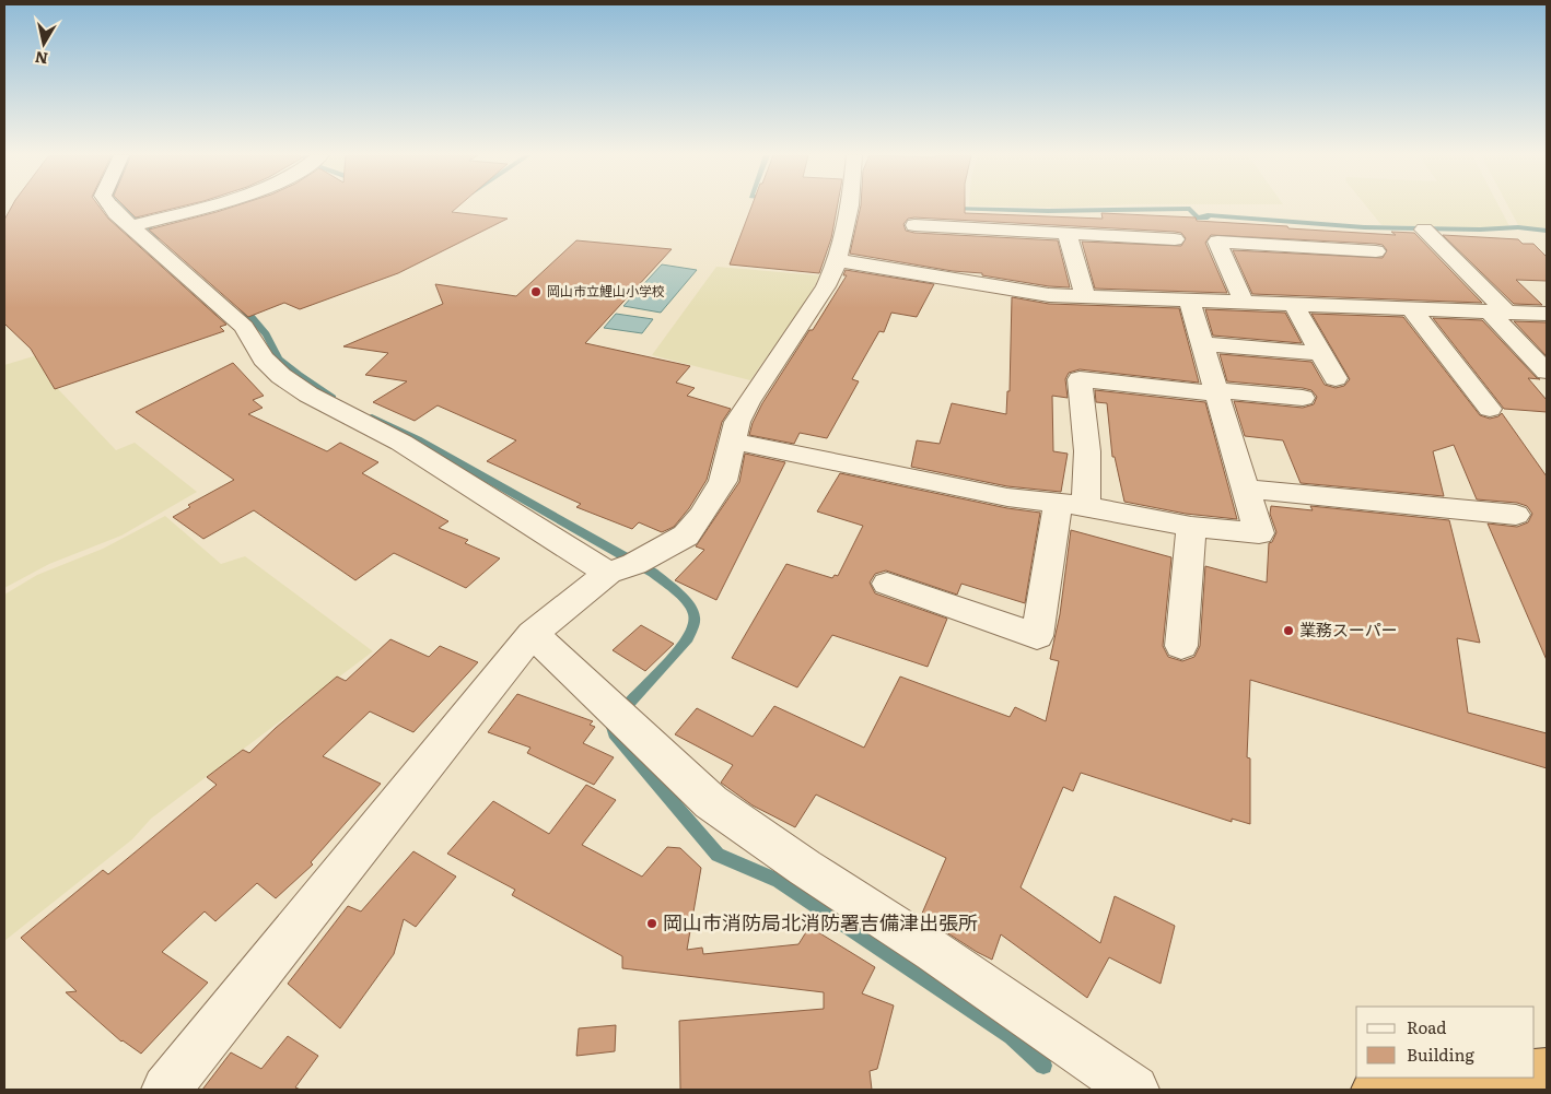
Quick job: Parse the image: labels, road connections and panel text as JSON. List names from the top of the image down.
{
  "places": ["岡山市立鯉山小学校", "業務スーパー", "岡山市消防局北消防署吉備津出張所"],
  "legend": ["Road", "Building"],
  "north": "bottom"
}
